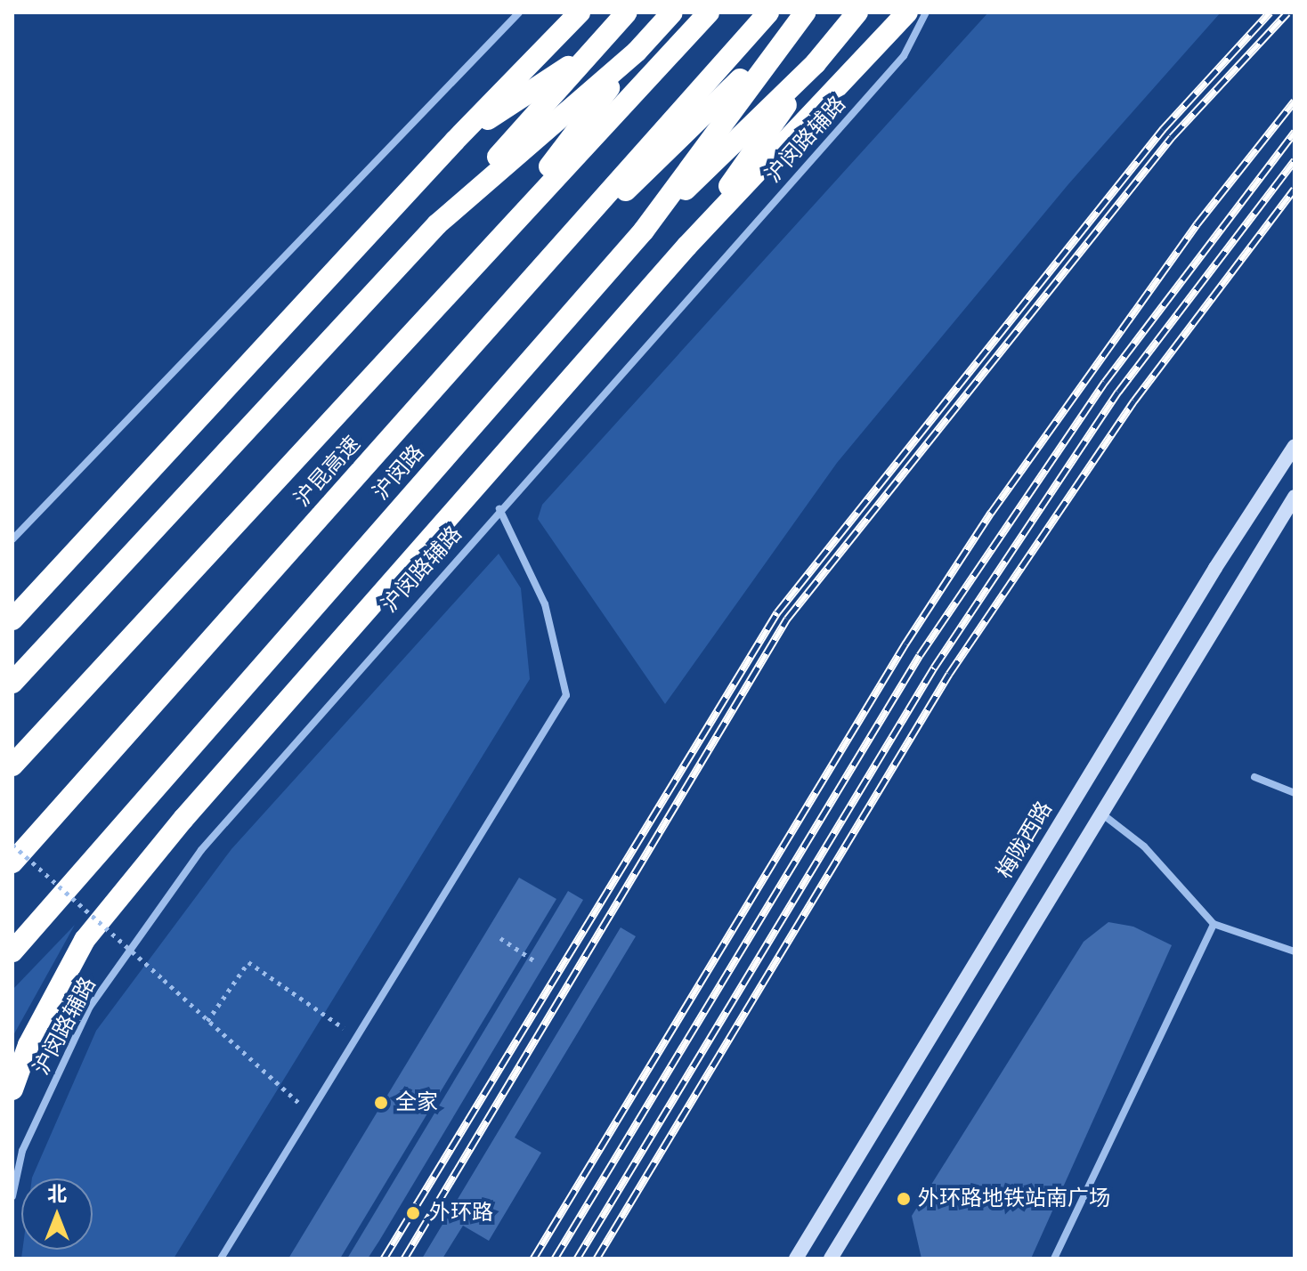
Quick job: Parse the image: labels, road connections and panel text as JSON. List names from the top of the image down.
{
  "streets": {
    "highway": ["沪昆高速", "沪闵路"],
    "street": ["沪闵路辅路", "梅陇西路"]
  },
  "places": ["全家", "外环路地铁站南广场", "外环路"],
  "north": "top"
}
